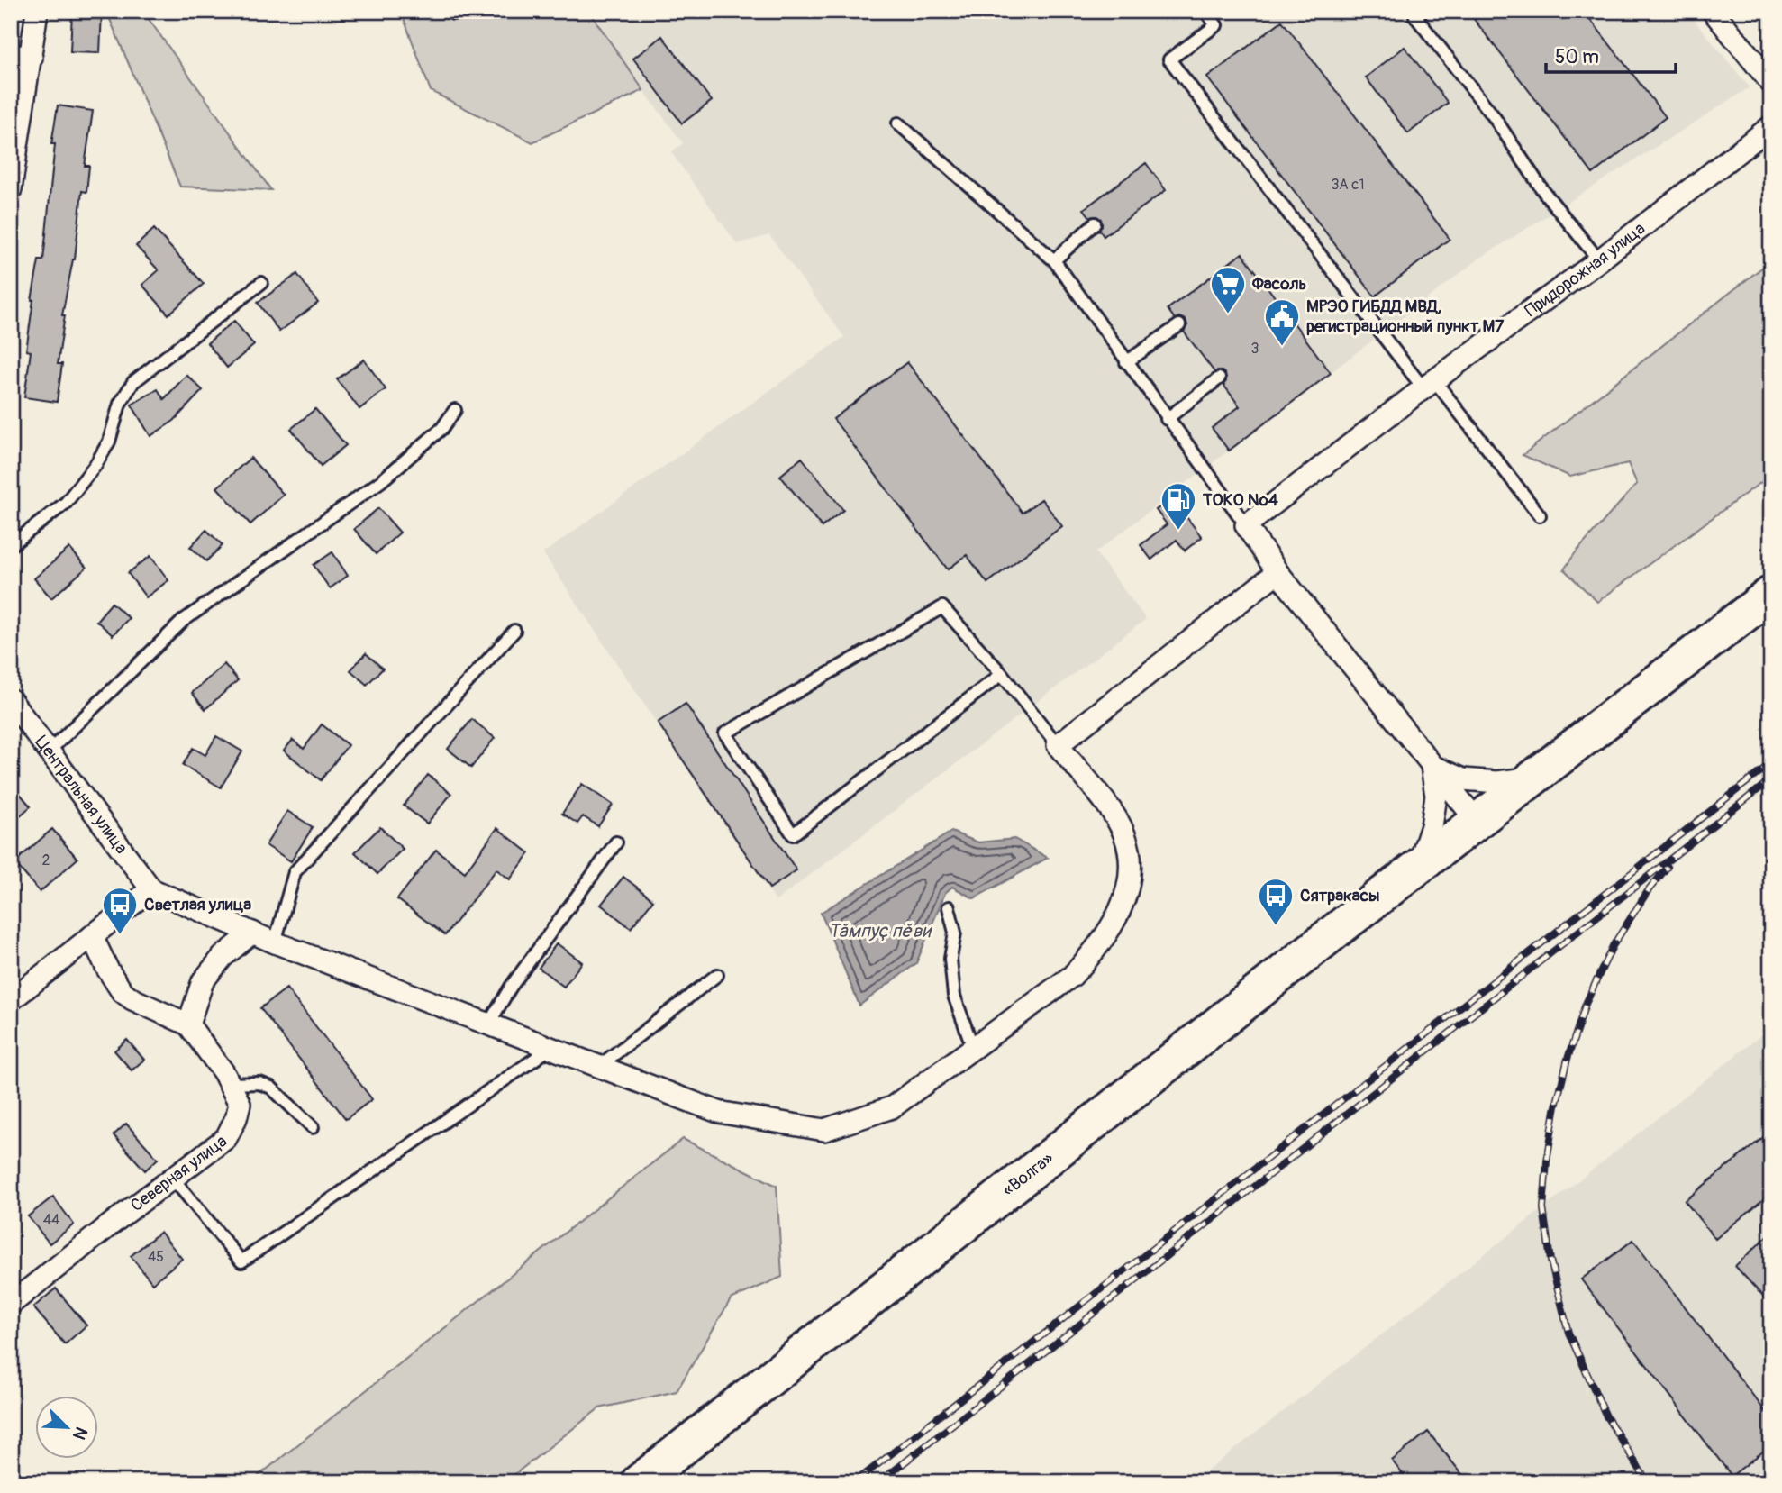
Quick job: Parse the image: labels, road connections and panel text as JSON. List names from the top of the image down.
{
  "streets": {
    "highway": ["«Волга»"],
    "street": ["Придорожная улица", "Центральная улица", "Северная улица"]
  },
  "water": ["Тӑмпуҫ пӗви"],
  "places": {
    "supermarket": ["Фасоль"],
    "public building": ["МРЭО ГИБДД МВД, регистрационный пункт М7"],
    "fuel station": ["ТОКО №4"],
    "bus stop": ["Сятракасы", "Светлая улица"]
  },
  "house_numbers": [
    "3А с1",
    "3",
    "2",
    "44",
    "45"
  ],
  "scale_bar": "50 m",
  "north": "bottom right"
}
